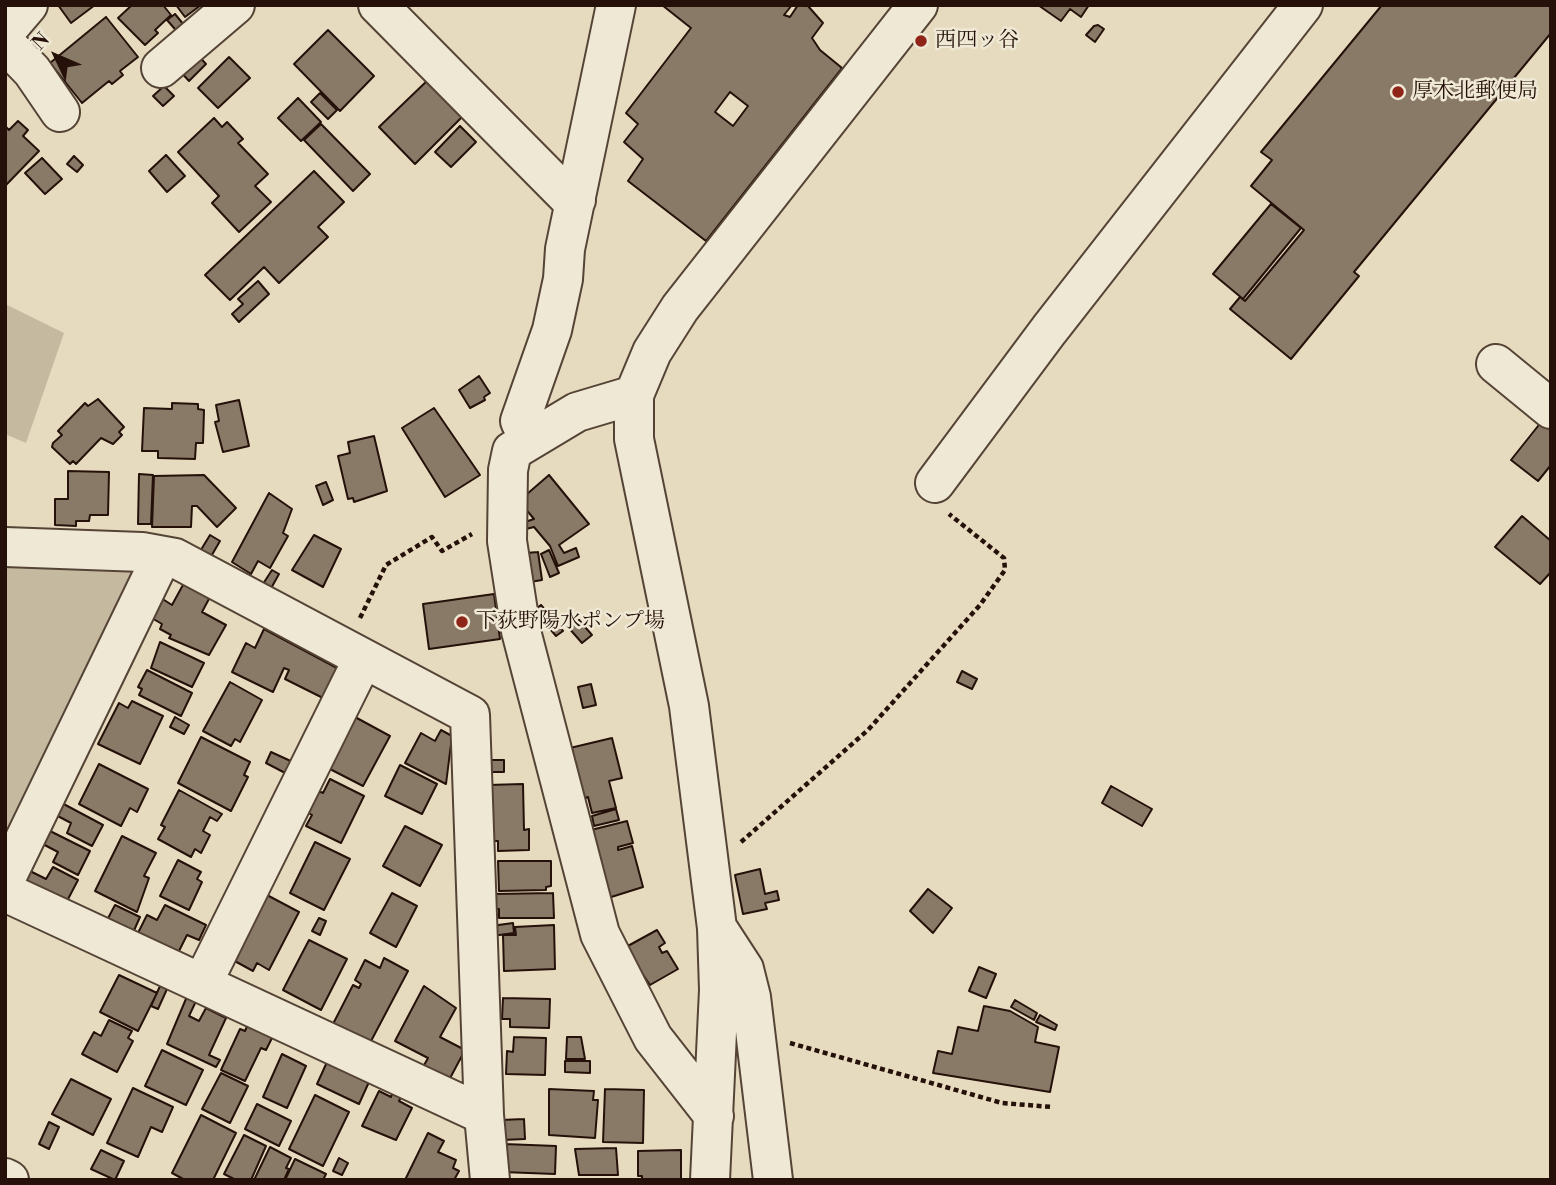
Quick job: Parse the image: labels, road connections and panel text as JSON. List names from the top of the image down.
{
  "places": ["西四ッ谷", "厚木北郵便局", "下荻野陽水ポンプ場"],
  "north": "top left"
}
